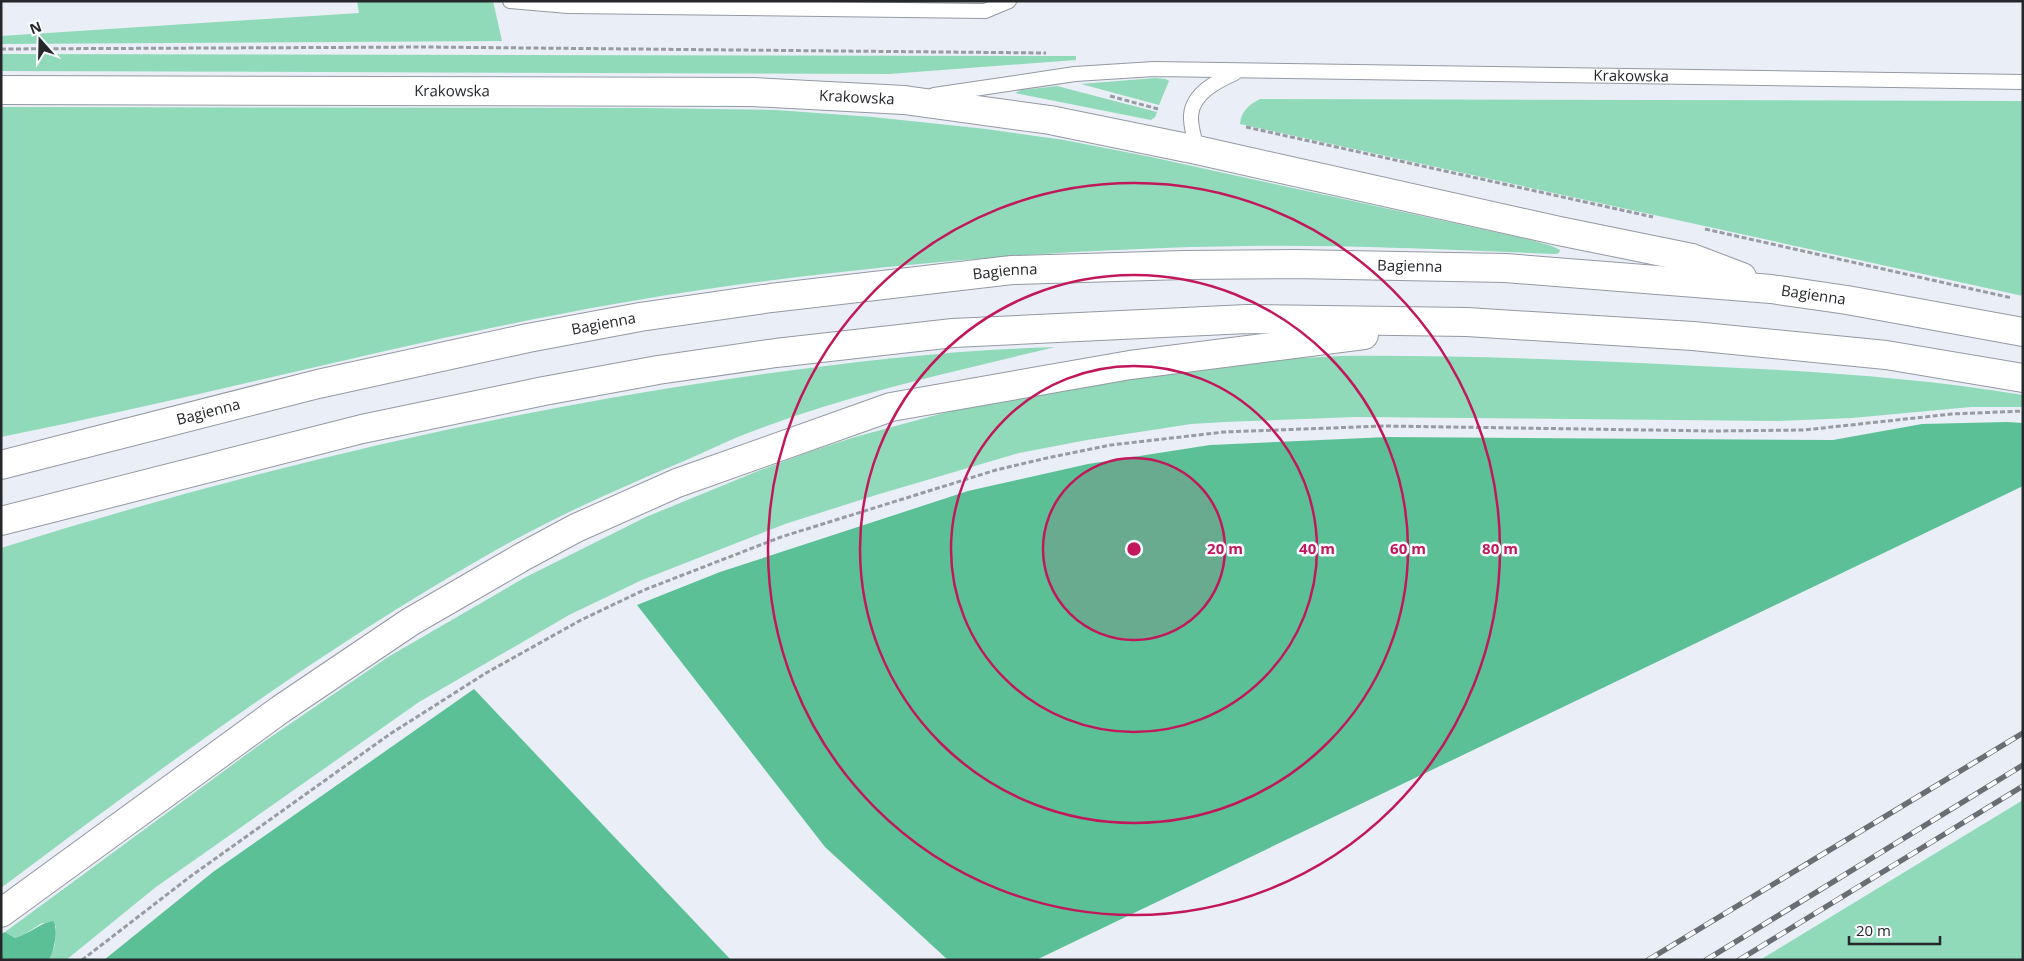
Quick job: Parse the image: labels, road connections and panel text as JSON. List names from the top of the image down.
{
  "streets": {
    "main road": ["Krakowska", "Bagienna"]
  },
  "crossings": [
    ["Krakowska", "Bagienna"]
  ],
  "scale_bar": "20 m",
  "north": "top",
  "rings": [
    "20 m",
    "40 m",
    "60 m",
    "80 m"
  ]
}
